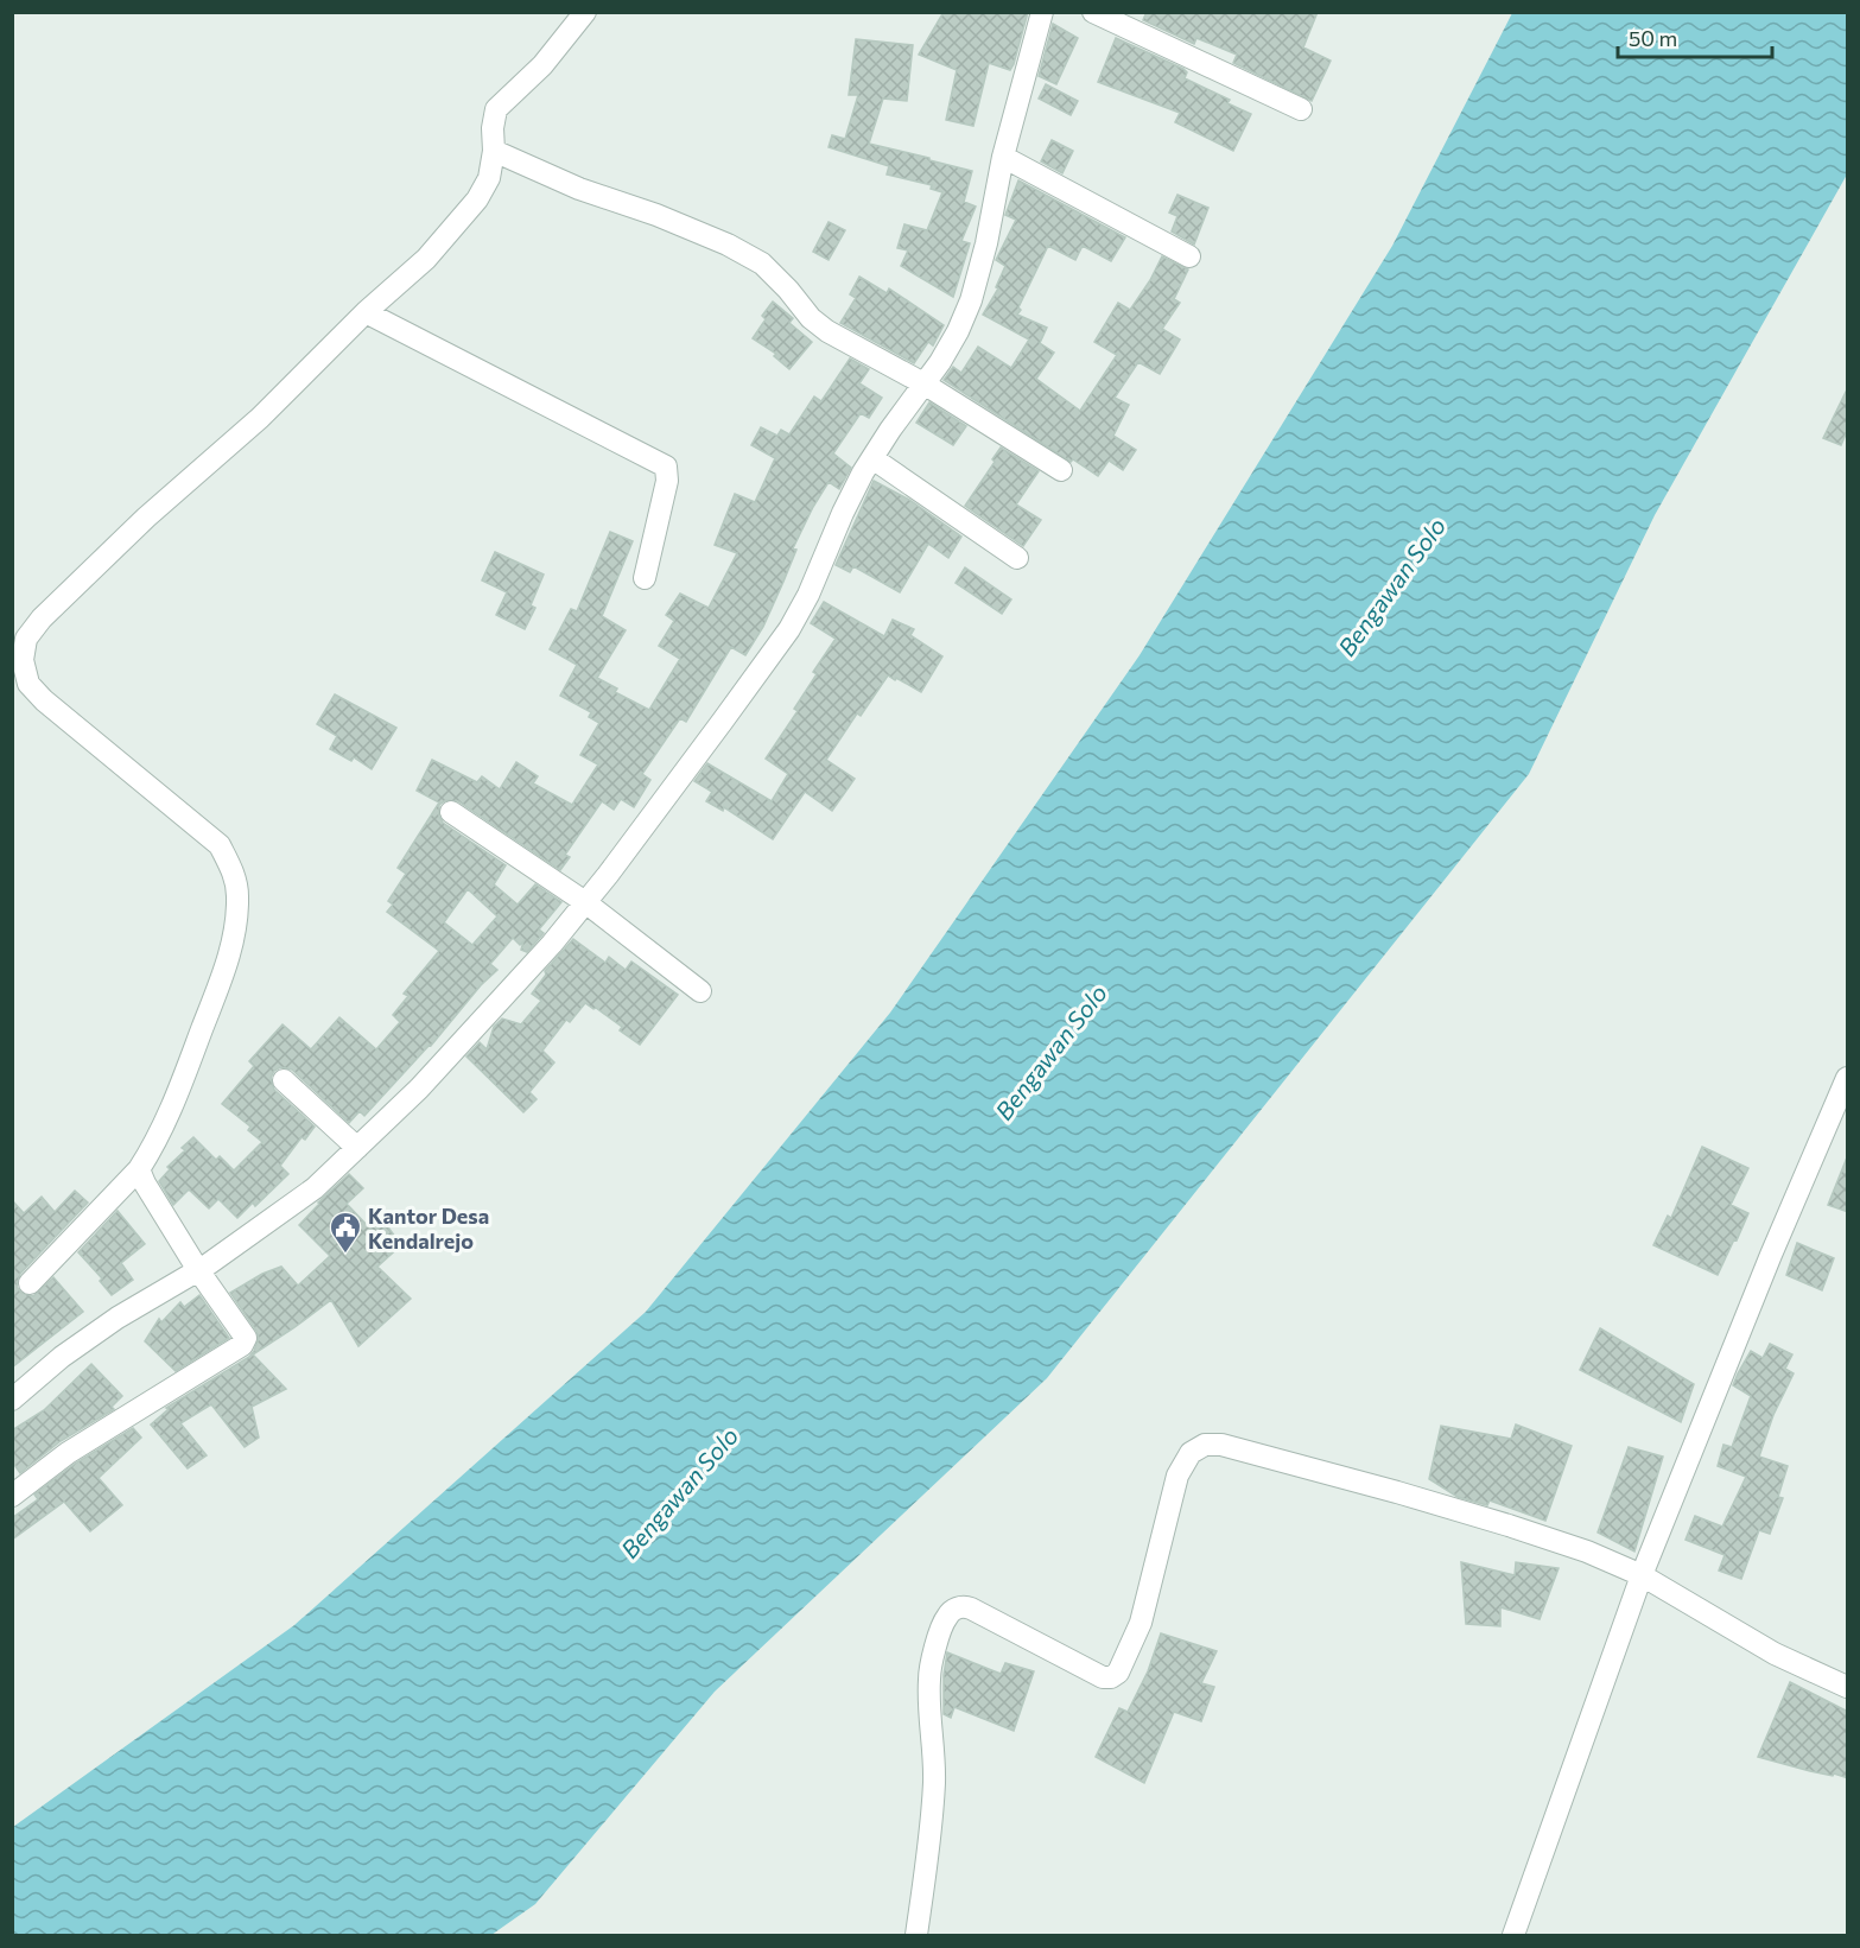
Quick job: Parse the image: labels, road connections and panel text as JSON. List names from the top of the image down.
{
  "water": ["Bengawan Solo"],
  "places": {
    "public building": ["Kantor Desa Kendalrejo"]
  },
  "scale_bar": "50 m"
}
